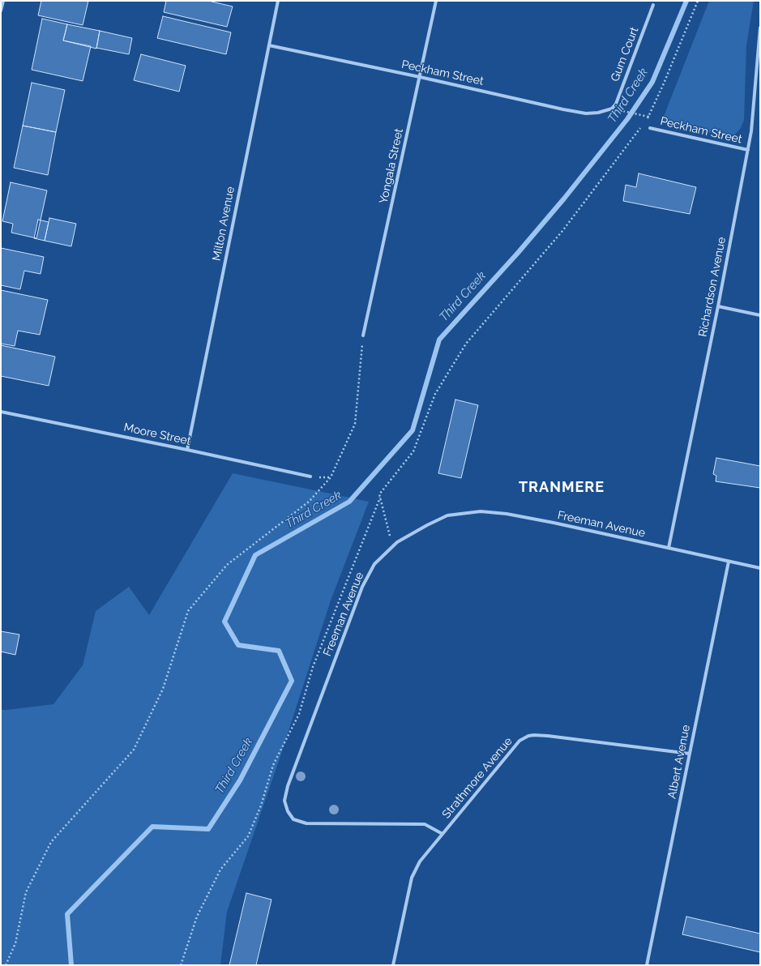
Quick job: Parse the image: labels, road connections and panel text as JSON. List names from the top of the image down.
{
  "streets": {
    "street": [
      "Gum Court",
      "Peckham Street",
      "Yongala Street",
      "Milton Avenue",
      "Richardson Avenue",
      "Moore Street",
      "Freeman Avenue",
      "Albert Avenue",
      "Strathmore Avenue"
    ]
  },
  "crossings": [
    ["Gum Court", "Peckham Street"],
    ["Peckham Street", "Yongala Street"],
    ["Peckham Street", "Milton Avenue"],
    ["Peckham Street", "Richardson Avenue"],
    ["Milton Avenue", "Moore Street"],
    ["Richardson Avenue", "Freeman Avenue"],
    ["Freeman Avenue", "Albert Avenue"],
    ["Freeman Avenue", "Strathmore Avenue"],
    ["Albert Avenue", "Strathmore Avenue"]
  ],
  "districts": ["TRANMERE"],
  "water": ["Third Creek"]
}
